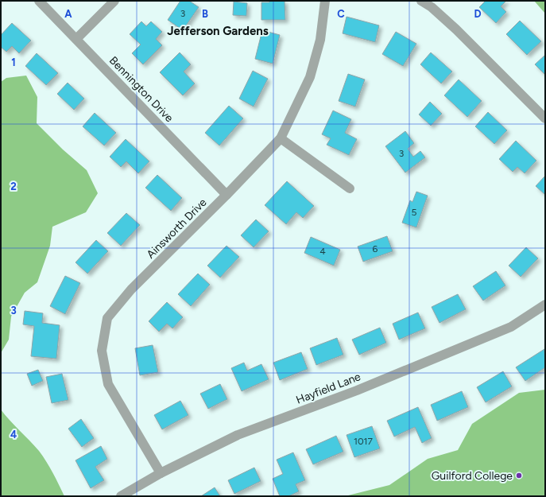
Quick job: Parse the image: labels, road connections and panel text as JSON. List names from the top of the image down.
{
  "streets": {
    "street": ["Bennington Drive", "Ainsworth Drive", "Hayfield Lane"]
  },
  "crossings": [
    ["Bennington Drive", "Ainsworth Drive"],
    ["Ainsworth Drive", "Hayfield Lane"]
  ],
  "districts": ["Jefferson Gardens"],
  "places": ["Guilford College"],
  "house_numbers": [
    "3",
    "3",
    "5",
    "6",
    "4",
    "1017"
  ],
  "grid": {
    "columns": [
      "A",
      "B",
      "C",
      "D"
    ],
    "rows": [
      "1",
      "2",
      "3",
      "4"
    ]
  }
}
